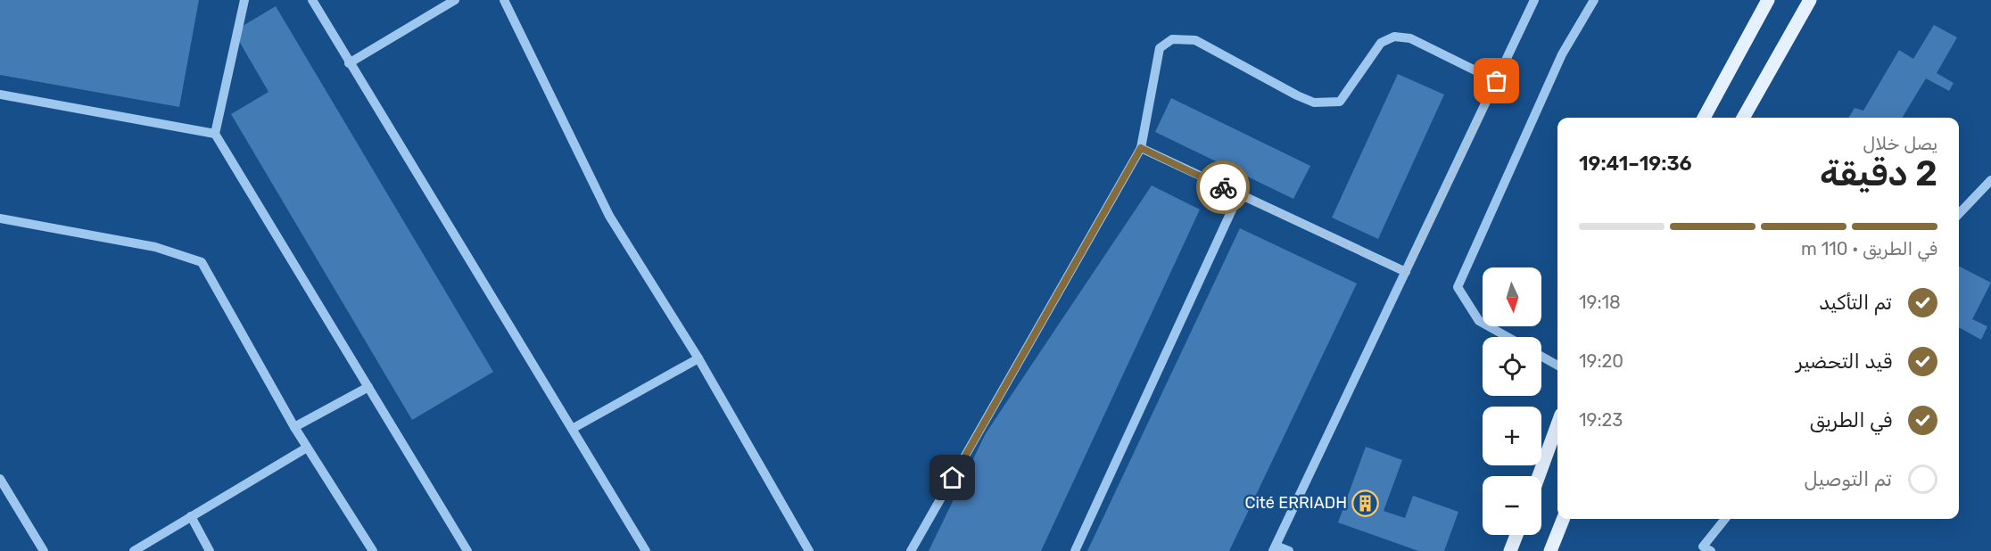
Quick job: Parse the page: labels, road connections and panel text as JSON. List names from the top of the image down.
{
  "places": {
    "building": ["Cité ERRIADH"]
  },
  "north": "bottom",
  "page": {
    "heading": ["2 دقيقة", "يصل خلال", "19:36–19:41"],
    "bar": "في الطريق · 110 m",
    "map_buttons": ["+", "−"],
    "list": [
      ["تم التأكيد", "19:18"],
      ["قيد التحضير", "19:20"],
      ["في الطريق", "19:23"],
      "تم التوصيل"
    ]
  }
}
